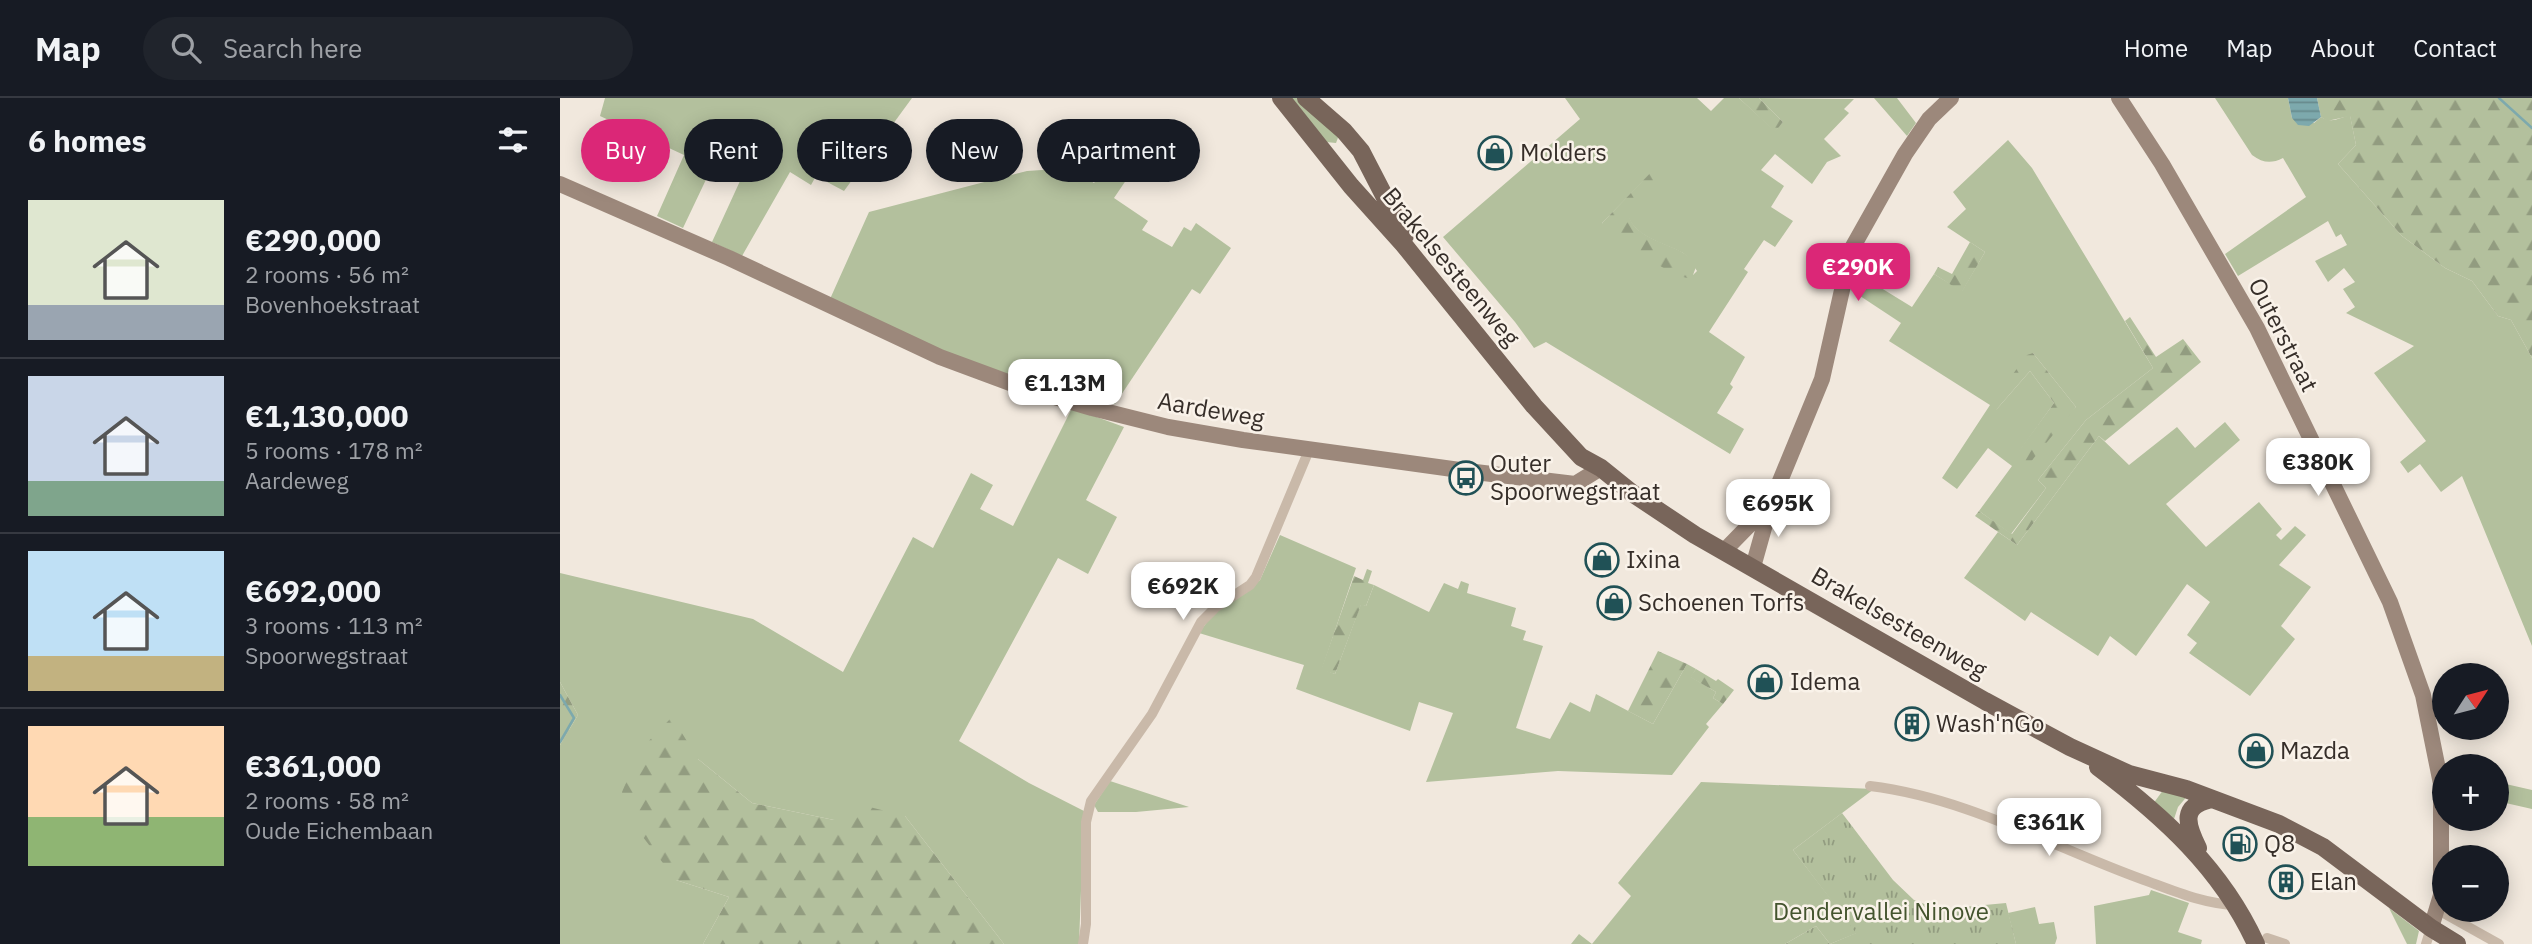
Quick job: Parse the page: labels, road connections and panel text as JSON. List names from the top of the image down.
{
  "streets": {
    "main road": ["Brakelsesteenweg"],
    "street": ["Outerstraat", "Aardeweg"]
  },
  "crossings": [
    ["Brakelsesteenweg", "Aardeweg"]
  ],
  "parks": ["Dendervallei Ninove"],
  "places": {
    "shop": [
      "Molders",
      "Ixina",
      "Schoenen Torfs",
      "Idema",
      "Mazda"
    ],
    "bus stop": ["Outer Spoorwegstraat"],
    "building": ["Wash'nGo", "Elan"],
    "fuel station": ["Q8"]
  },
  "north": "top right",
  "page": {
    "header": "Map",
    "search": "Search here",
    "nav": [
      "Home",
      "Map",
      "About",
      "Contact"
    ],
    "heading": "6 homes",
    "chip": [
      "Buy",
      "Rent",
      "Filters",
      "New",
      "Apartment"
    ],
    "list": [
      {
        "name": "€290,000",
        "note": "2 rooms · 56 m² · Bovenhoekstraat"
      },
      {
        "name": "€1,130,000",
        "note": "5 rooms · 178 m² · Aardeweg"
      },
      {
        "name": "€692,000",
        "note": "3 rooms · 113 m² · Spoorwegstraat"
      },
      {
        "name": "€361,000",
        "note": "2 rooms · 58 m² · Oude Eichembaan"
      }
    ],
    "price": [
      "€290K",
      "€1.13M",
      "€380K",
      "€695K",
      "€692K",
      "€361K"
    ],
    "map_buttons": ["+", "−"]
  }
}
